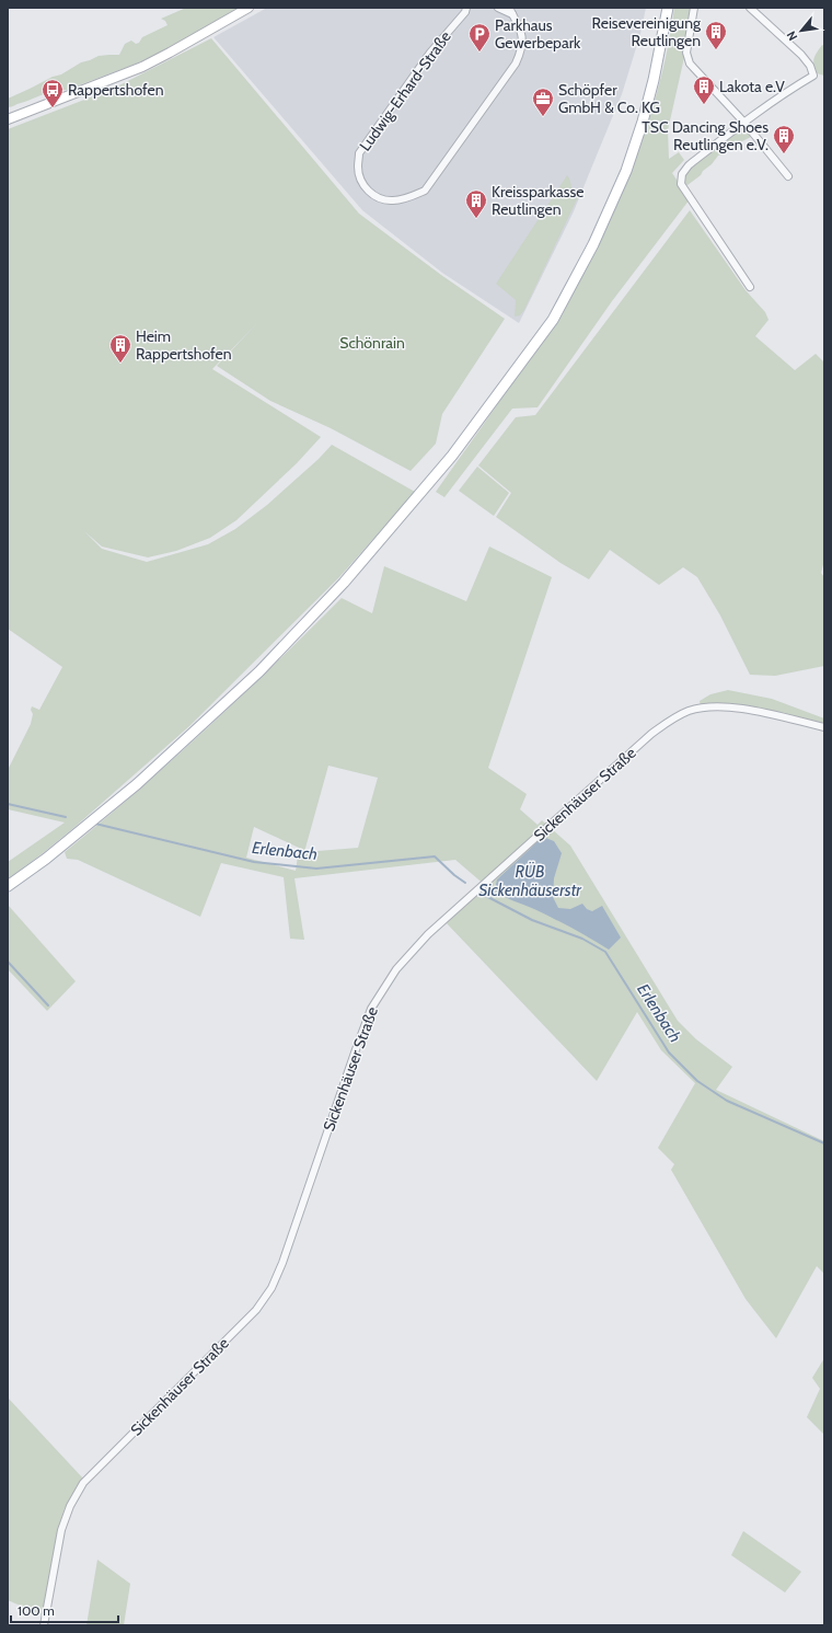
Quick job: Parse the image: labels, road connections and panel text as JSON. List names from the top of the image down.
{
  "streets": {
    "street": ["Ludwig-Erhard-Straße", "Sickenhäuser Straße"]
  },
  "water": ["Erlenbach", "RÜB Sickenhäuserstr"],
  "parks": ["Schönrain"],
  "places": {
    "building": [
      "Reisevereinigung Reutlingen",
      "Lakota e.V",
      "TSC Dancing Shoes Reutlingen e.V.",
      "Kreissparkasse Reutlingen",
      "Heim Rappertshofen"
    ],
    "parking": ["Parkhaus Gewerbepark"],
    "bus stop": ["Rappertshofen"],
    "office": ["Schöpfer GmbH & Co. KG"]
  },
  "scale_bar": "100 m",
  "north": "bottom left"
}
